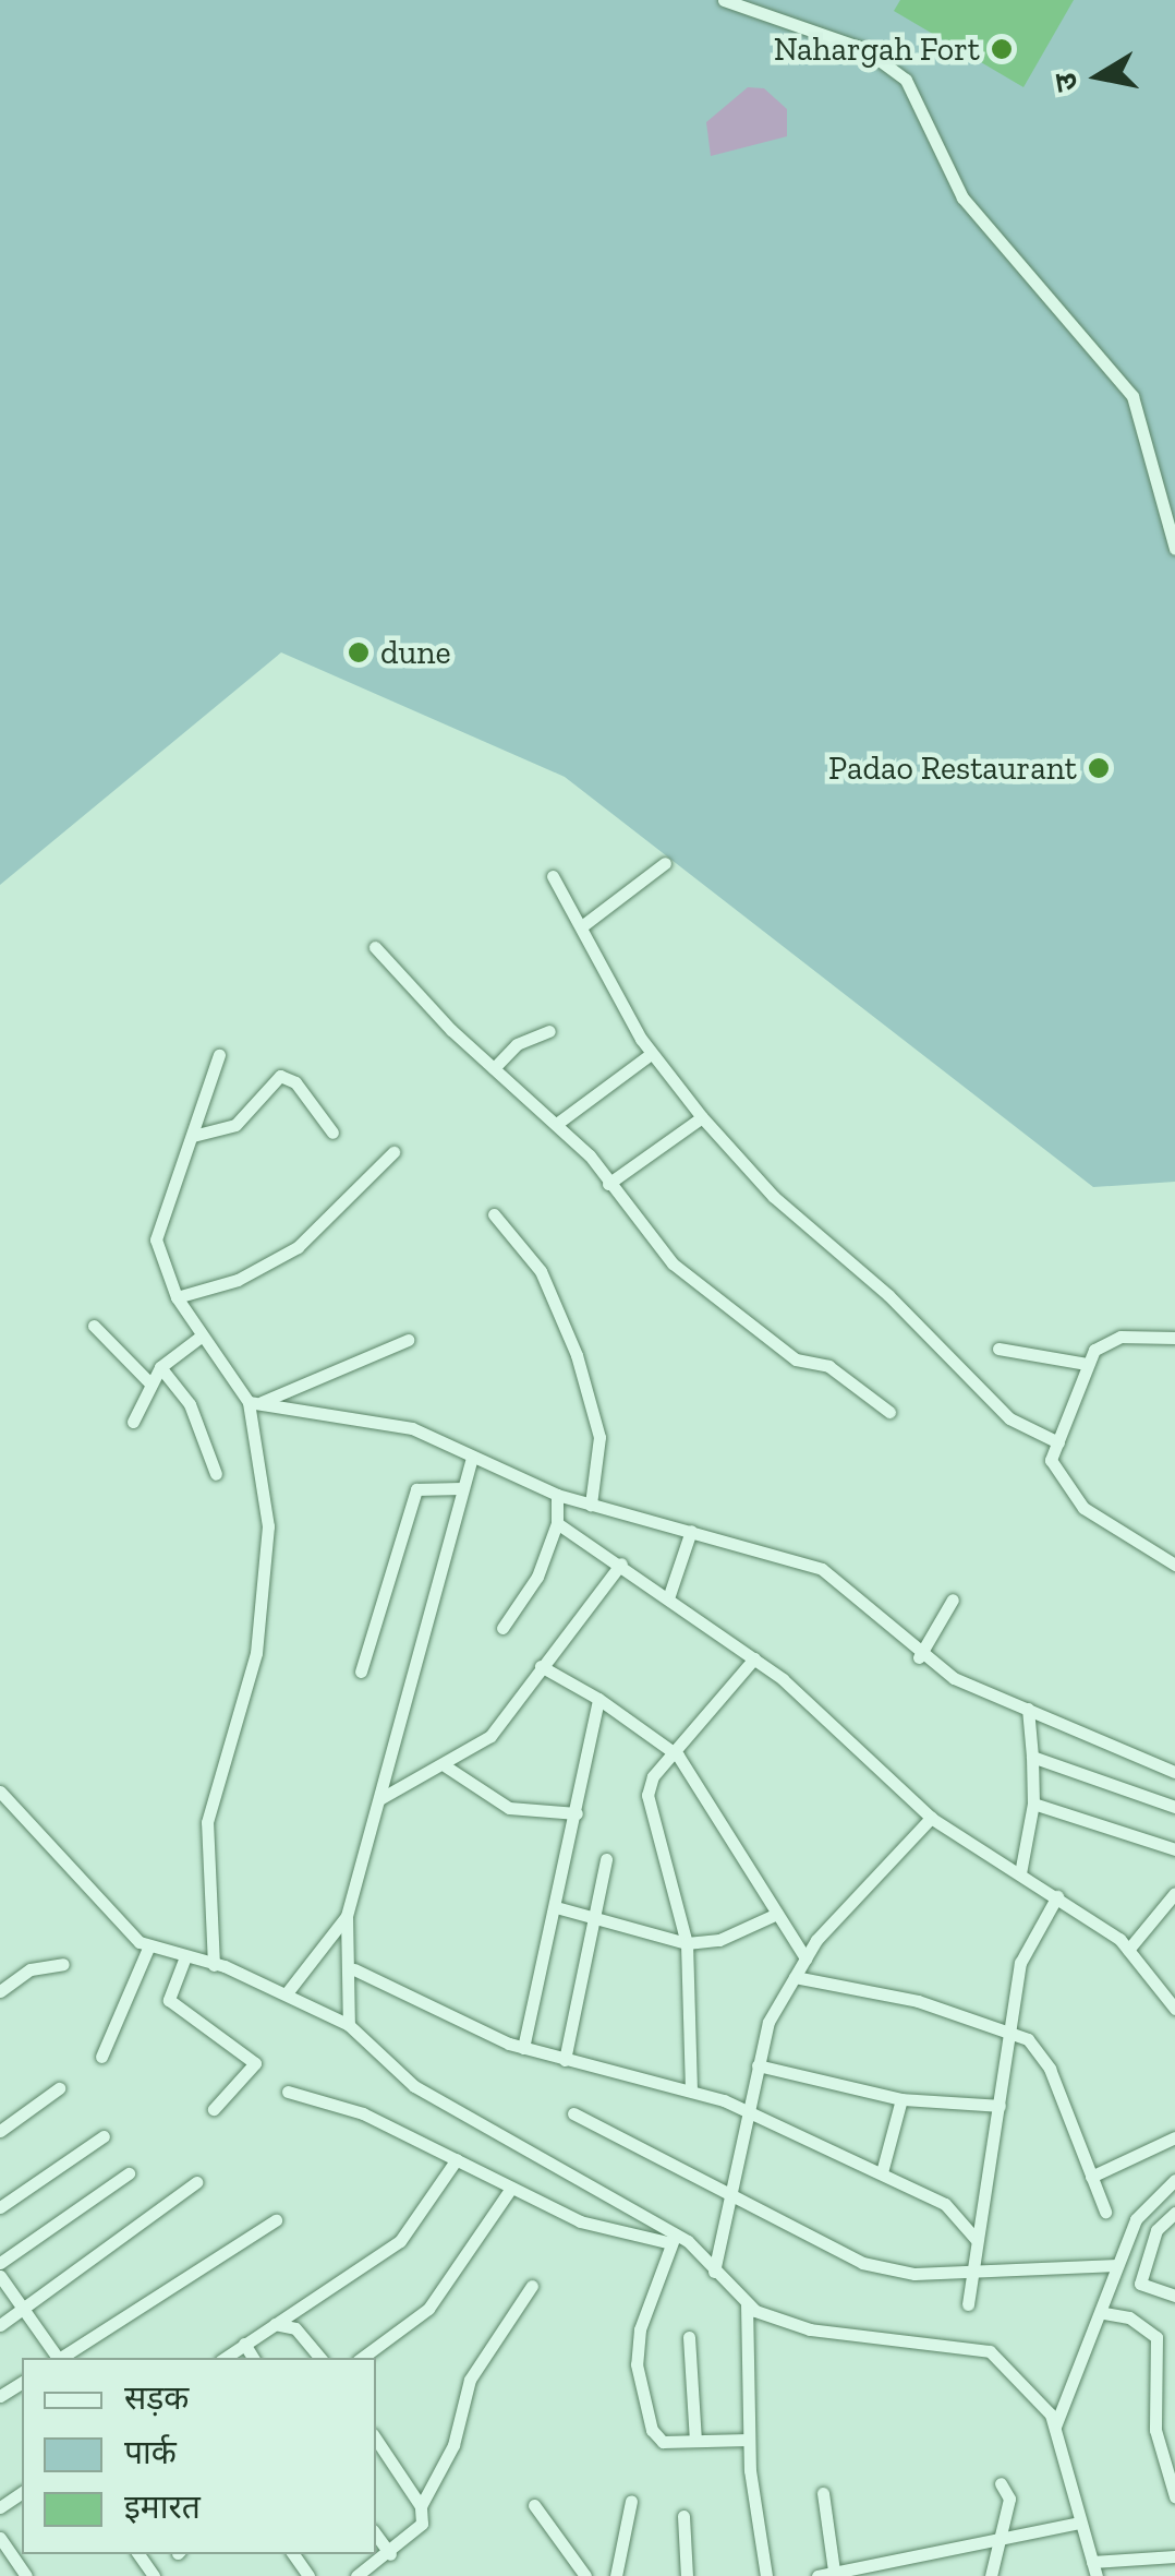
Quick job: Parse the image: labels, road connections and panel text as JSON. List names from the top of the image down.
{
  "places": ["Nahargah Fort", "dune", "Padao Restaurant"],
  "legend": ["सड़क", "पार्क", "इमारत"],
  "north": "left"
}
